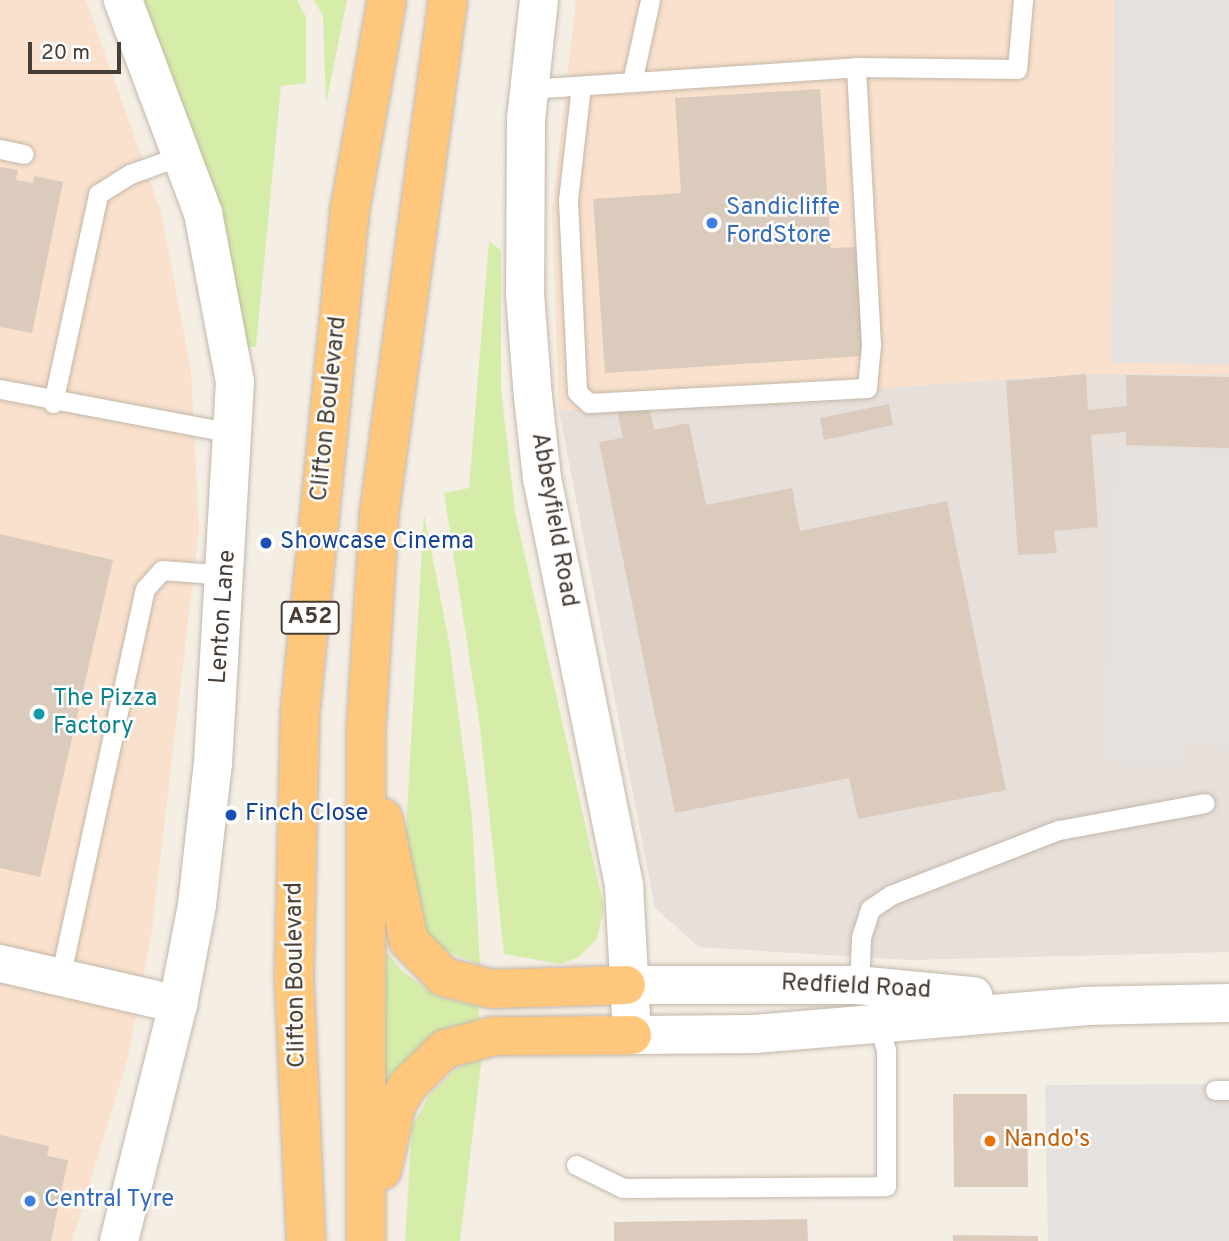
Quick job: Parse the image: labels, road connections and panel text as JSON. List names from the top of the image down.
{
  "streets": {
    "highway": ["Clifton Boulevard", "A52"],
    "street": ["Abbeyfield Road", "Lenton Lane", "Redfield Road"]
  },
  "crossings": [
    ["Abbeyfield Road", "Redfield Road"]
  ],
  "places": [
    "Sandicliffe FordStore",
    "Showcase Cinema",
    "The Pizza Factory",
    "Finch Close",
    "Nando's",
    "Central Tyre"
  ],
  "scale_bar": "20 m"
}
